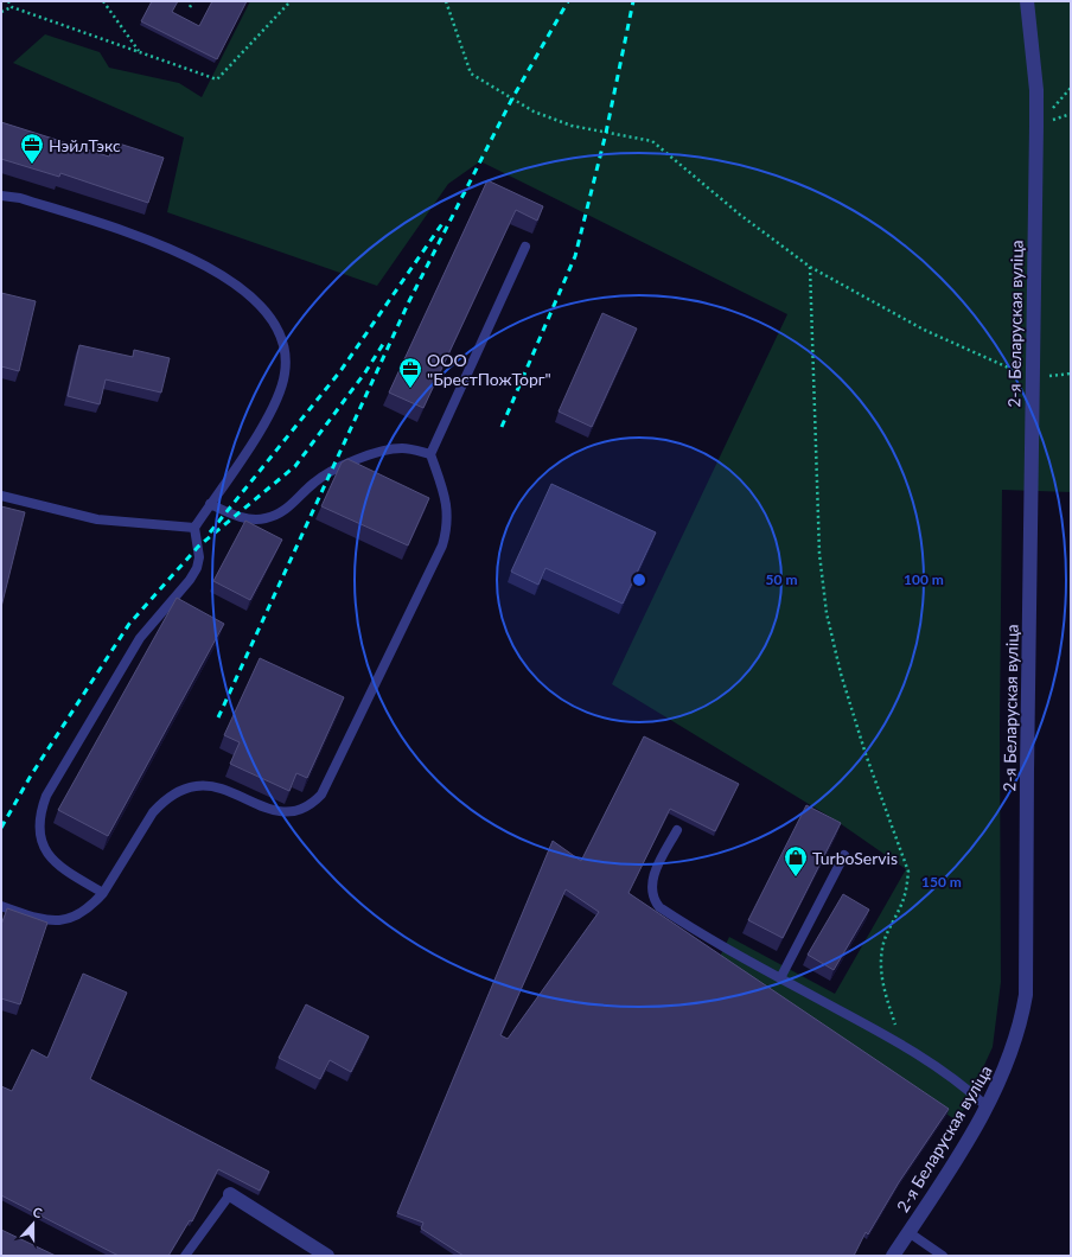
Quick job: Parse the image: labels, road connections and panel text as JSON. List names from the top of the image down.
{
  "streets": {
    "street": ["2-я Беларуская вуліца"]
  },
  "places": {
    "office": ["НэйлТэкс", "ООО \"БрестПожТорг\""],
    "shop": ["TurboServis"]
  },
  "north": "top",
  "rings": ["50 m", "100 m", "150 m"]
}
